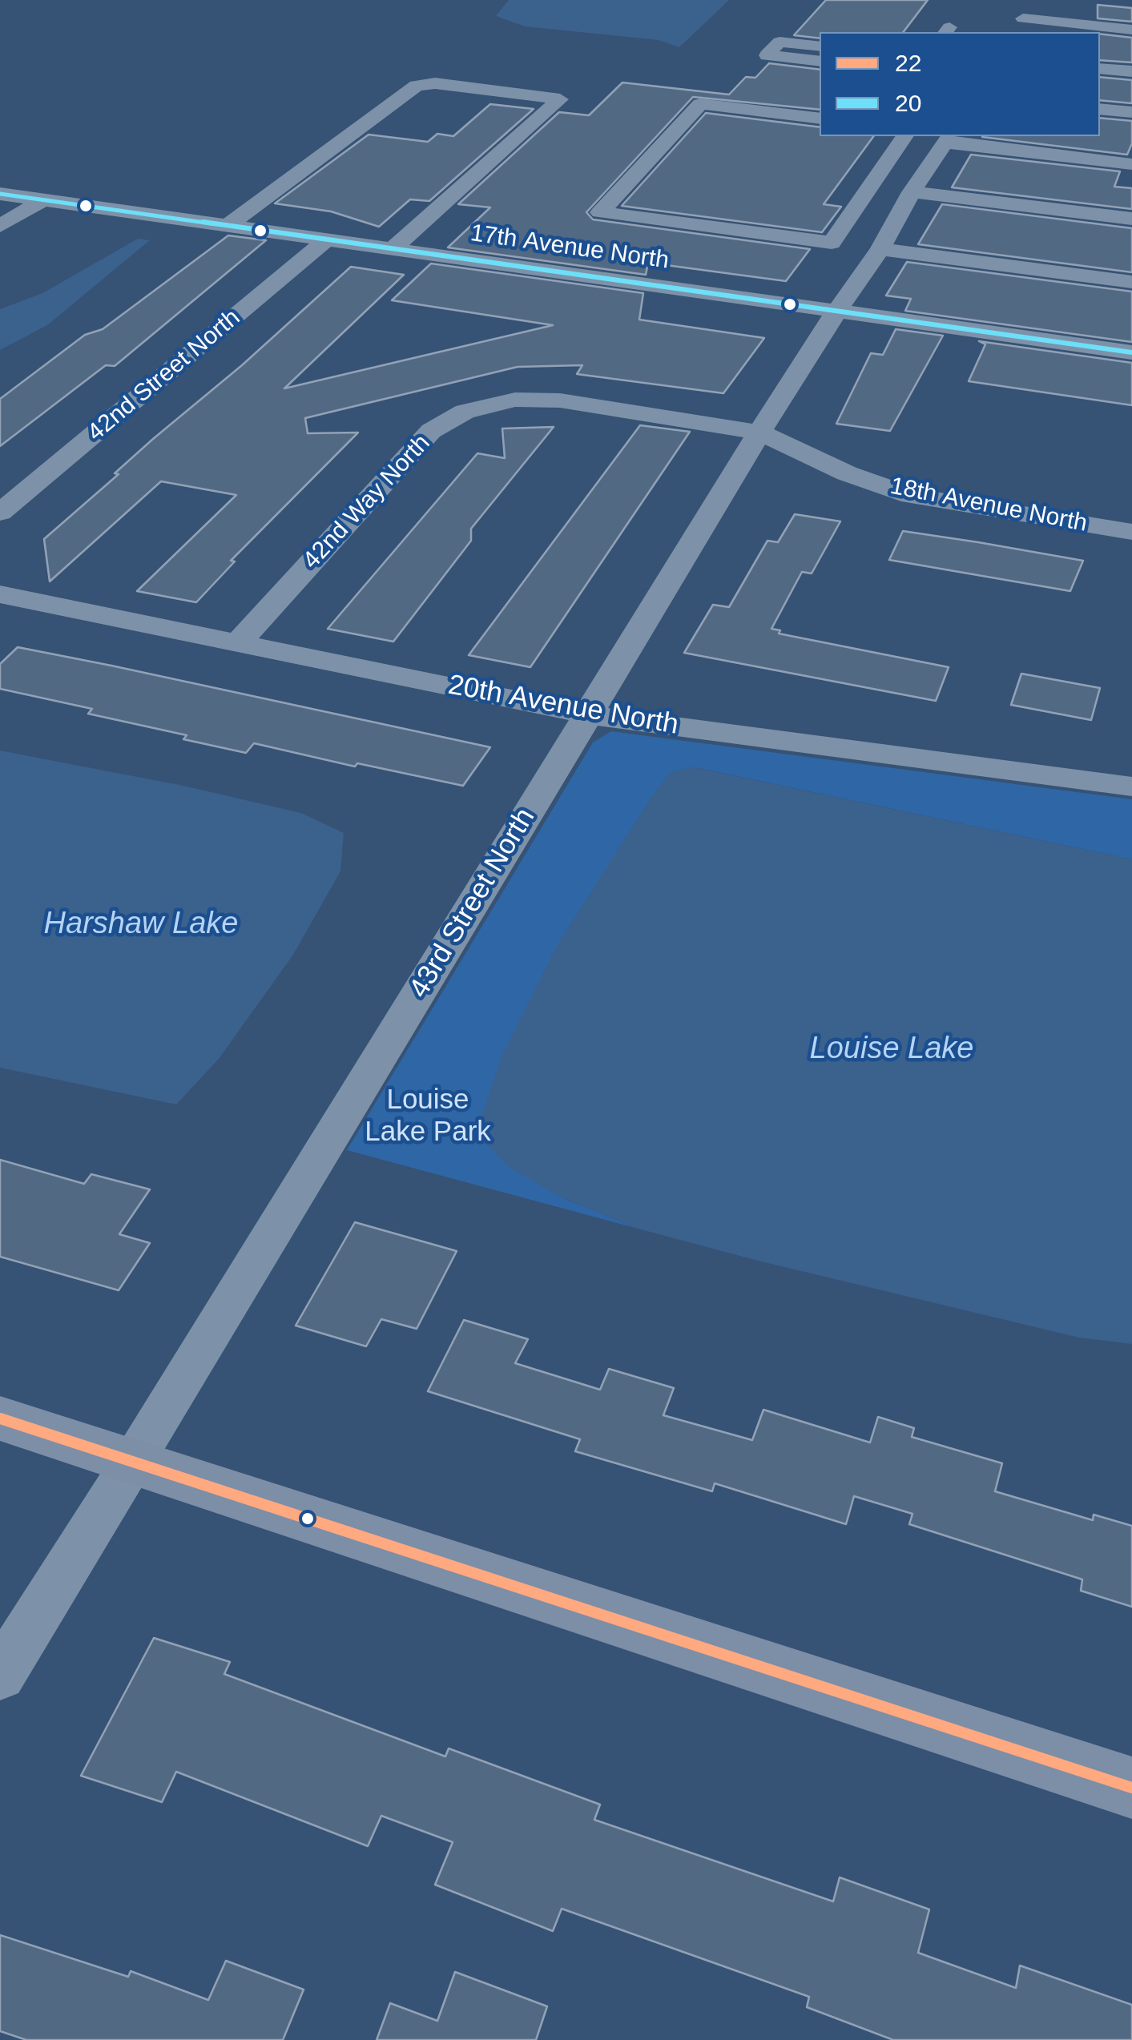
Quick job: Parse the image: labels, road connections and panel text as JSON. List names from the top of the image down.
{
  "streets": {
    "street": [
      "17th Avenue North",
      "42nd Street North",
      "42nd Way North",
      "18th Avenue North",
      "20th Avenue North",
      "43rd Street North"
    ]
  },
  "crossings": [
    ["17th Avenue North", "42nd Street North"],
    ["17th Avenue North", "43rd Street North"],
    ["42nd Way North", "18th Avenue North"],
    ["42nd Way North", "20th Avenue North"],
    ["42nd Way North", "43rd Street North"],
    ["18th Avenue North", "43rd Street North"],
    ["20th Avenue North", "43rd Street North"]
  ],
  "water": ["Harshaw Lake", "Louise Lake"],
  "parks": ["Louise Lake Park"],
  "lines": ["transit line 20", "transit line 22"],
  "legend": ["22", "20"]
}
